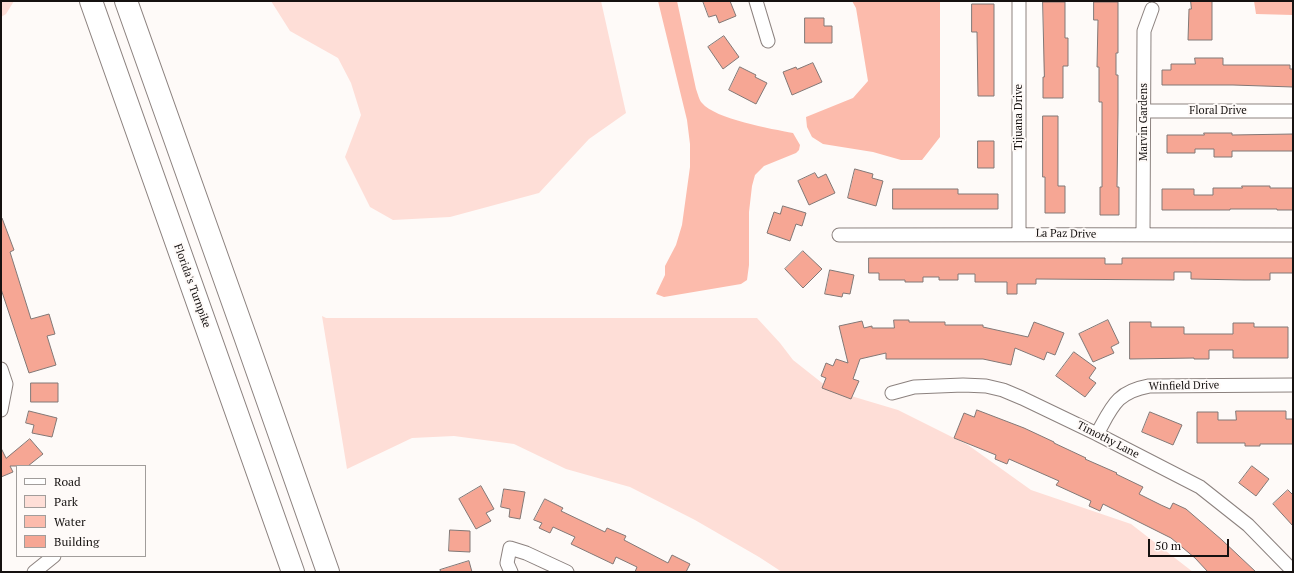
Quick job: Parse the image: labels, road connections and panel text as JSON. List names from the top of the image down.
{
  "streets": {
    "highway": ["Florida's Turnpike"],
    "street": [
      "Floral Drive",
      "Tijuana Drive",
      "Marvin Gardens",
      "La Paz Drive",
      "Winfield Drive",
      "Timothy Lane"
    ]
  },
  "crossings": [
    ["Floral Drive", "Marvin Gardens"],
    ["Tijuana Drive", "La Paz Drive"],
    ["Marvin Gardens", "La Paz Drive"],
    ["Winfield Drive", "Timothy Lane"]
  ],
  "legend": [
    "Road",
    "Park",
    "Water",
    "Building"
  ],
  "scale_bar": "50 m"
}
